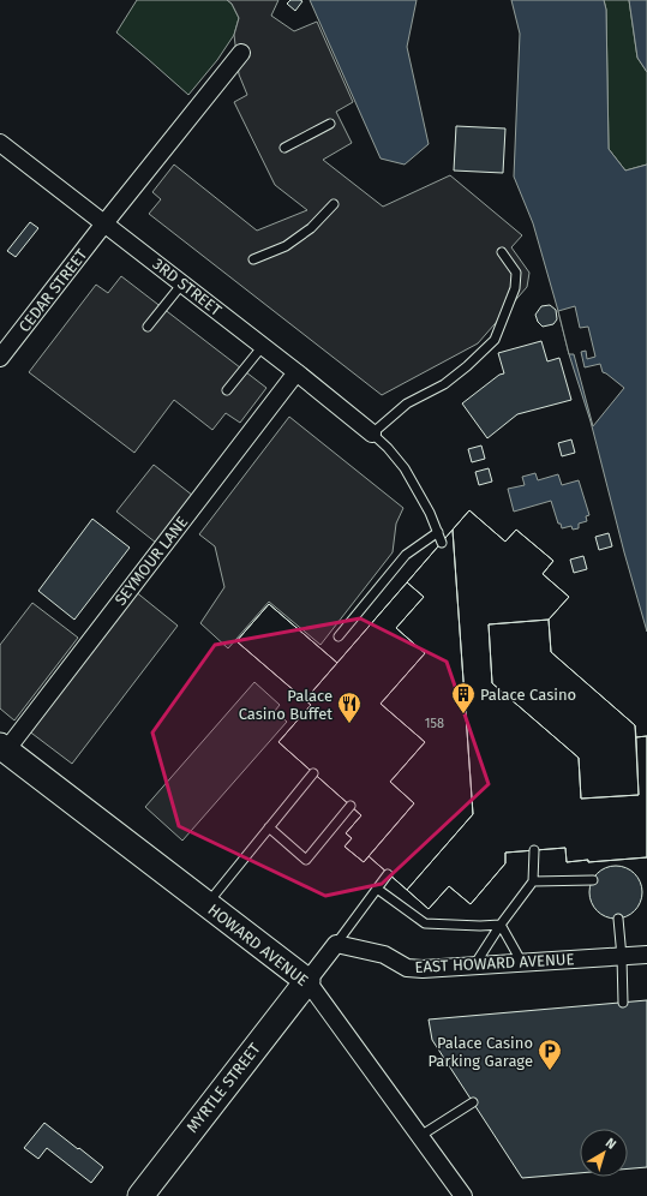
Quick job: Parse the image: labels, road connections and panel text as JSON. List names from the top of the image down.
{
  "streets": {
    "main road": ["HOWARD AVENUE", "MYRTLE STREET"],
    "street": [
      "3RD STREET",
      "CEDAR STREET",
      "SEYMOUR LANE",
      "EAST HOWARD AVENUE"
    ]
  },
  "crossings": [
    ["3RD STREET", "CEDAR STREET"],
    ["3RD STREET", "SEYMOUR LANE"],
    ["SEYMOUR LANE", "HOWARD AVENUE"],
    ["HOWARD AVENUE", "MYRTLE STREET"]
  ],
  "places": {
    "building": ["Palace Casino"],
    "restaurant": ["Palace Casino Buffet"],
    "parking": ["Palace Casino Parking Garage"]
  },
  "house_numbers": ["158"],
  "north": "top right"
}
